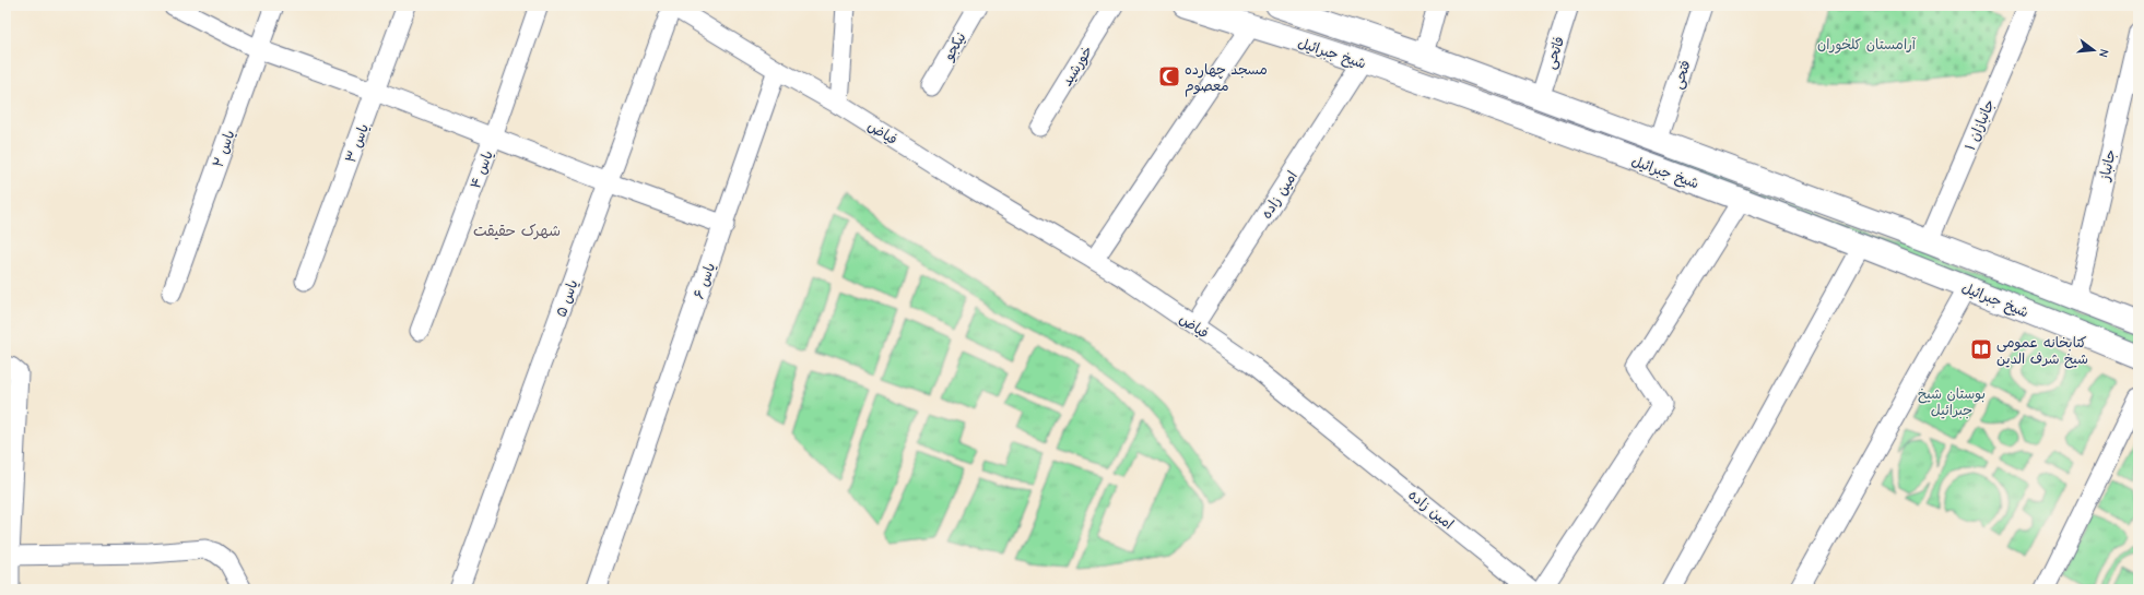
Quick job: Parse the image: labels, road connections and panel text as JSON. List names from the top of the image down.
{
  "streets": {
    "street": [
      "نیکجو",
      "شیخ جبرائیل",
      "فاتحی",
      "خورشید",
      "فتحی",
      "جانبازان ۱",
      "فیاض",
      "یاس ۳",
      "یاس ۲",
      "جانباز",
      "یاس ۴",
      "امین زاده",
      "یاس ۶",
      "یاس ۵"
    ]
  },
  "crossings": [
    ["شیخ جبرائیل", "فاتحی"],
    ["شیخ جبرائیل", "فتحی"],
    ["شیخ جبرائیل", "جانبازان ۱"],
    ["شیخ جبرائیل", "جانباز"],
    ["شیخ جبرائیل", "امین زاده"],
    ["فیاض", "امین زاده"],
    ["فیاض", "یاس ۶"],
    ["فیاض", "یاس ۵"]
  ],
  "districts": ["شهرک حقیقت"],
  "parks": ["آرامستان کلخوران", "بوستان شیخ جبرائیل"],
  "places": {
    "mosque": ["مسجد چهارده معصوم"],
    "library": ["کتابخانه عمومی شیخ شرف الدین"]
  },
  "north": "right"
}
